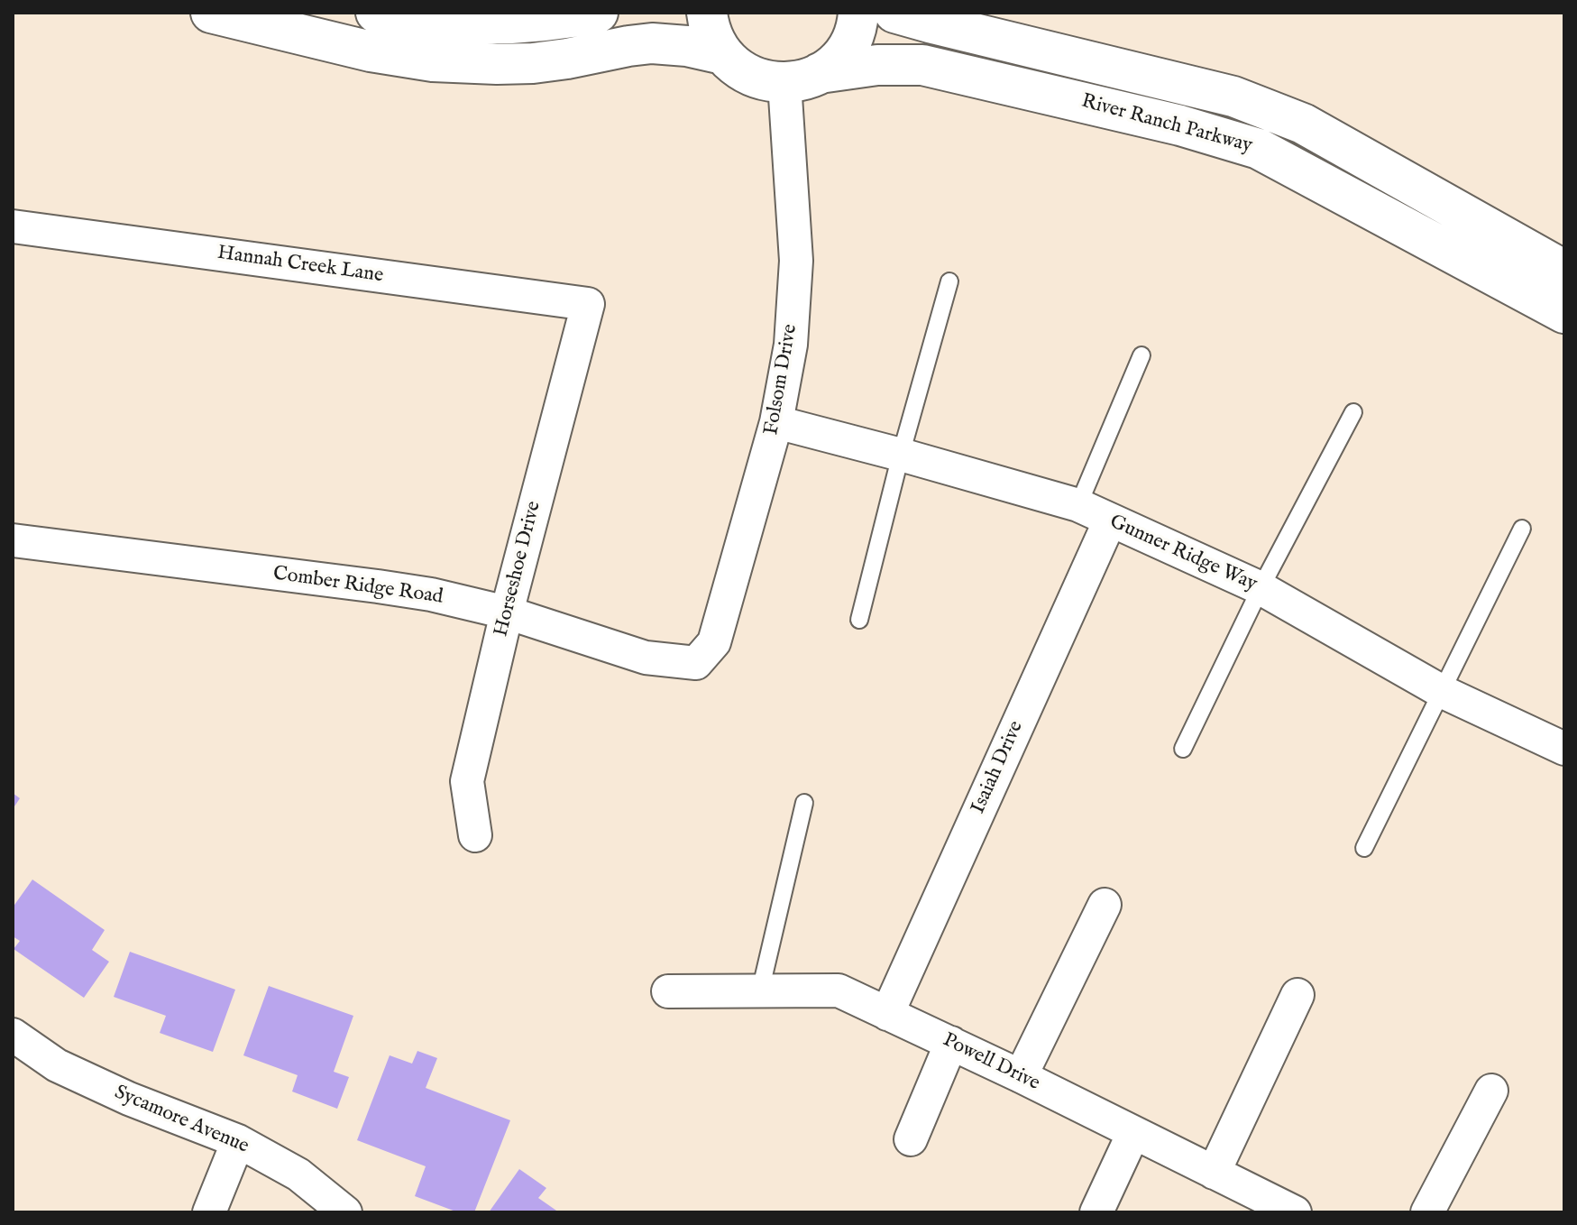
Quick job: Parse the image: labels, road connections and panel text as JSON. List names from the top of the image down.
{
  "streets": {
    "street": [
      "River Ranch Parkway",
      "Hannah Creek Lane",
      "Folsom Drive",
      "Gunner Ridge Way",
      "Horseshoe Drive",
      "Comber Ridge Road",
      "Isaiah Drive",
      "Powell Drive",
      "Sycamore Avenue"
    ]
  },
  "crossings": [
    ["River Ranch Parkway", "Folsom Drive"],
    ["Hannah Creek Lane", "Horseshoe Drive"],
    ["Folsom Drive", "Gunner Ridge Way"],
    ["Folsom Drive", "Comber Ridge Road"],
    ["Gunner Ridge Way", "Isaiah Drive"],
    ["Horseshoe Drive", "Comber Ridge Road"],
    ["Isaiah Drive", "Powell Drive"]
  ]
}
